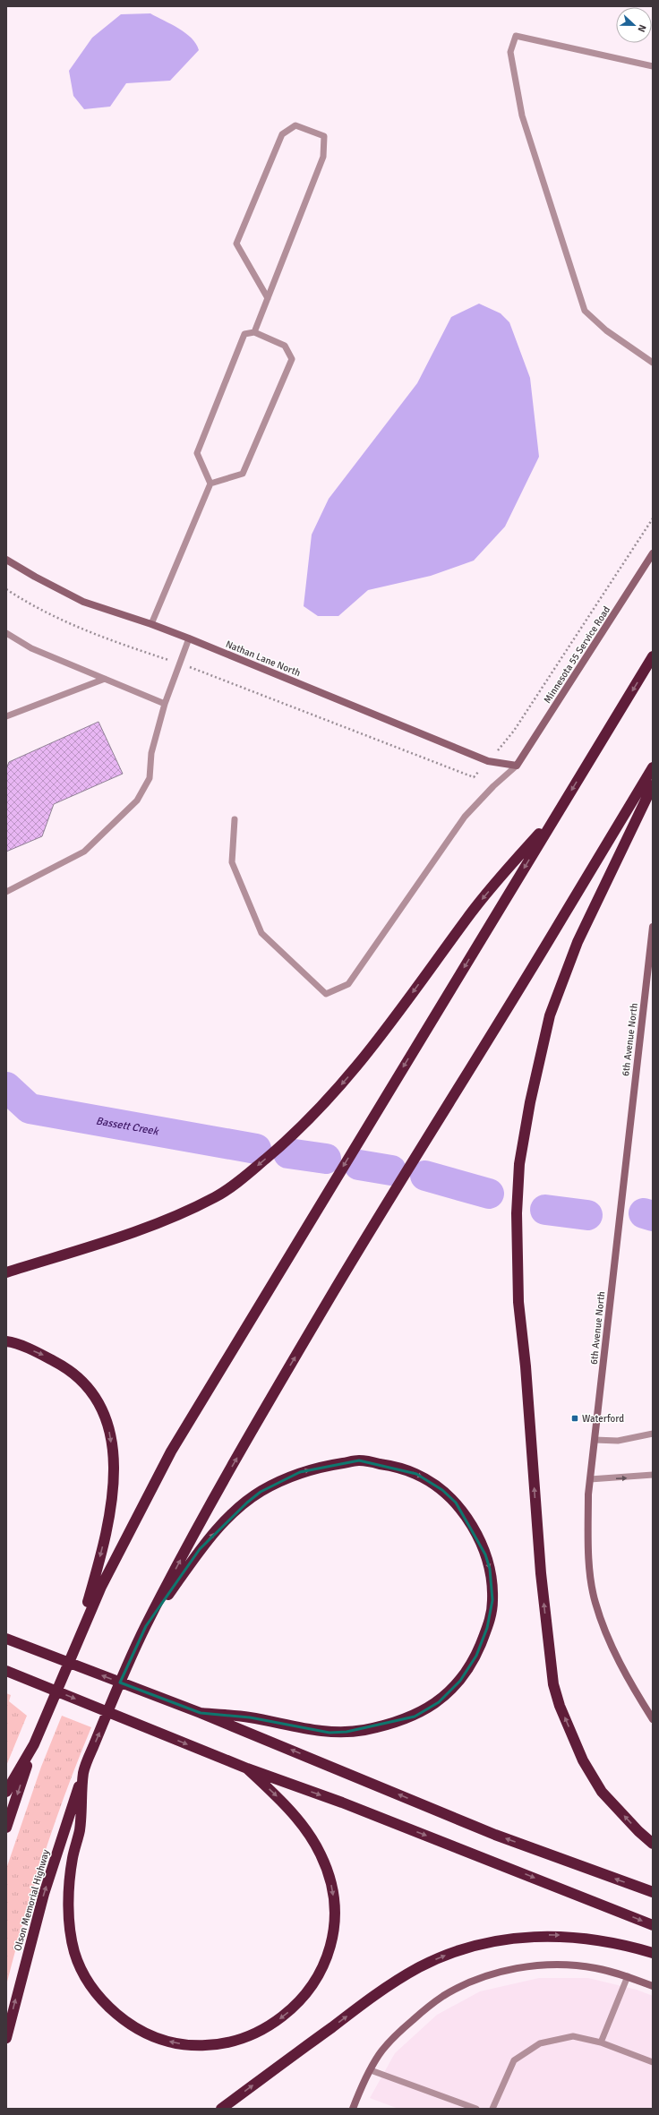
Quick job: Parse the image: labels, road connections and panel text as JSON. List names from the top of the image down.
{
  "streets": {
    "highway": ["Olson Memorial Highway"],
    "street": ["Minnesota 55 Service Road", "Nathan Lane North", "6th Avenue North"]
  },
  "crossings": [
    ["Minnesota 55 Service Road", "Nathan Lane North"]
  ],
  "water": ["Bassett Creek"],
  "places": {
    "transit": ["Waterford"]
  },
  "north": "right"
}
